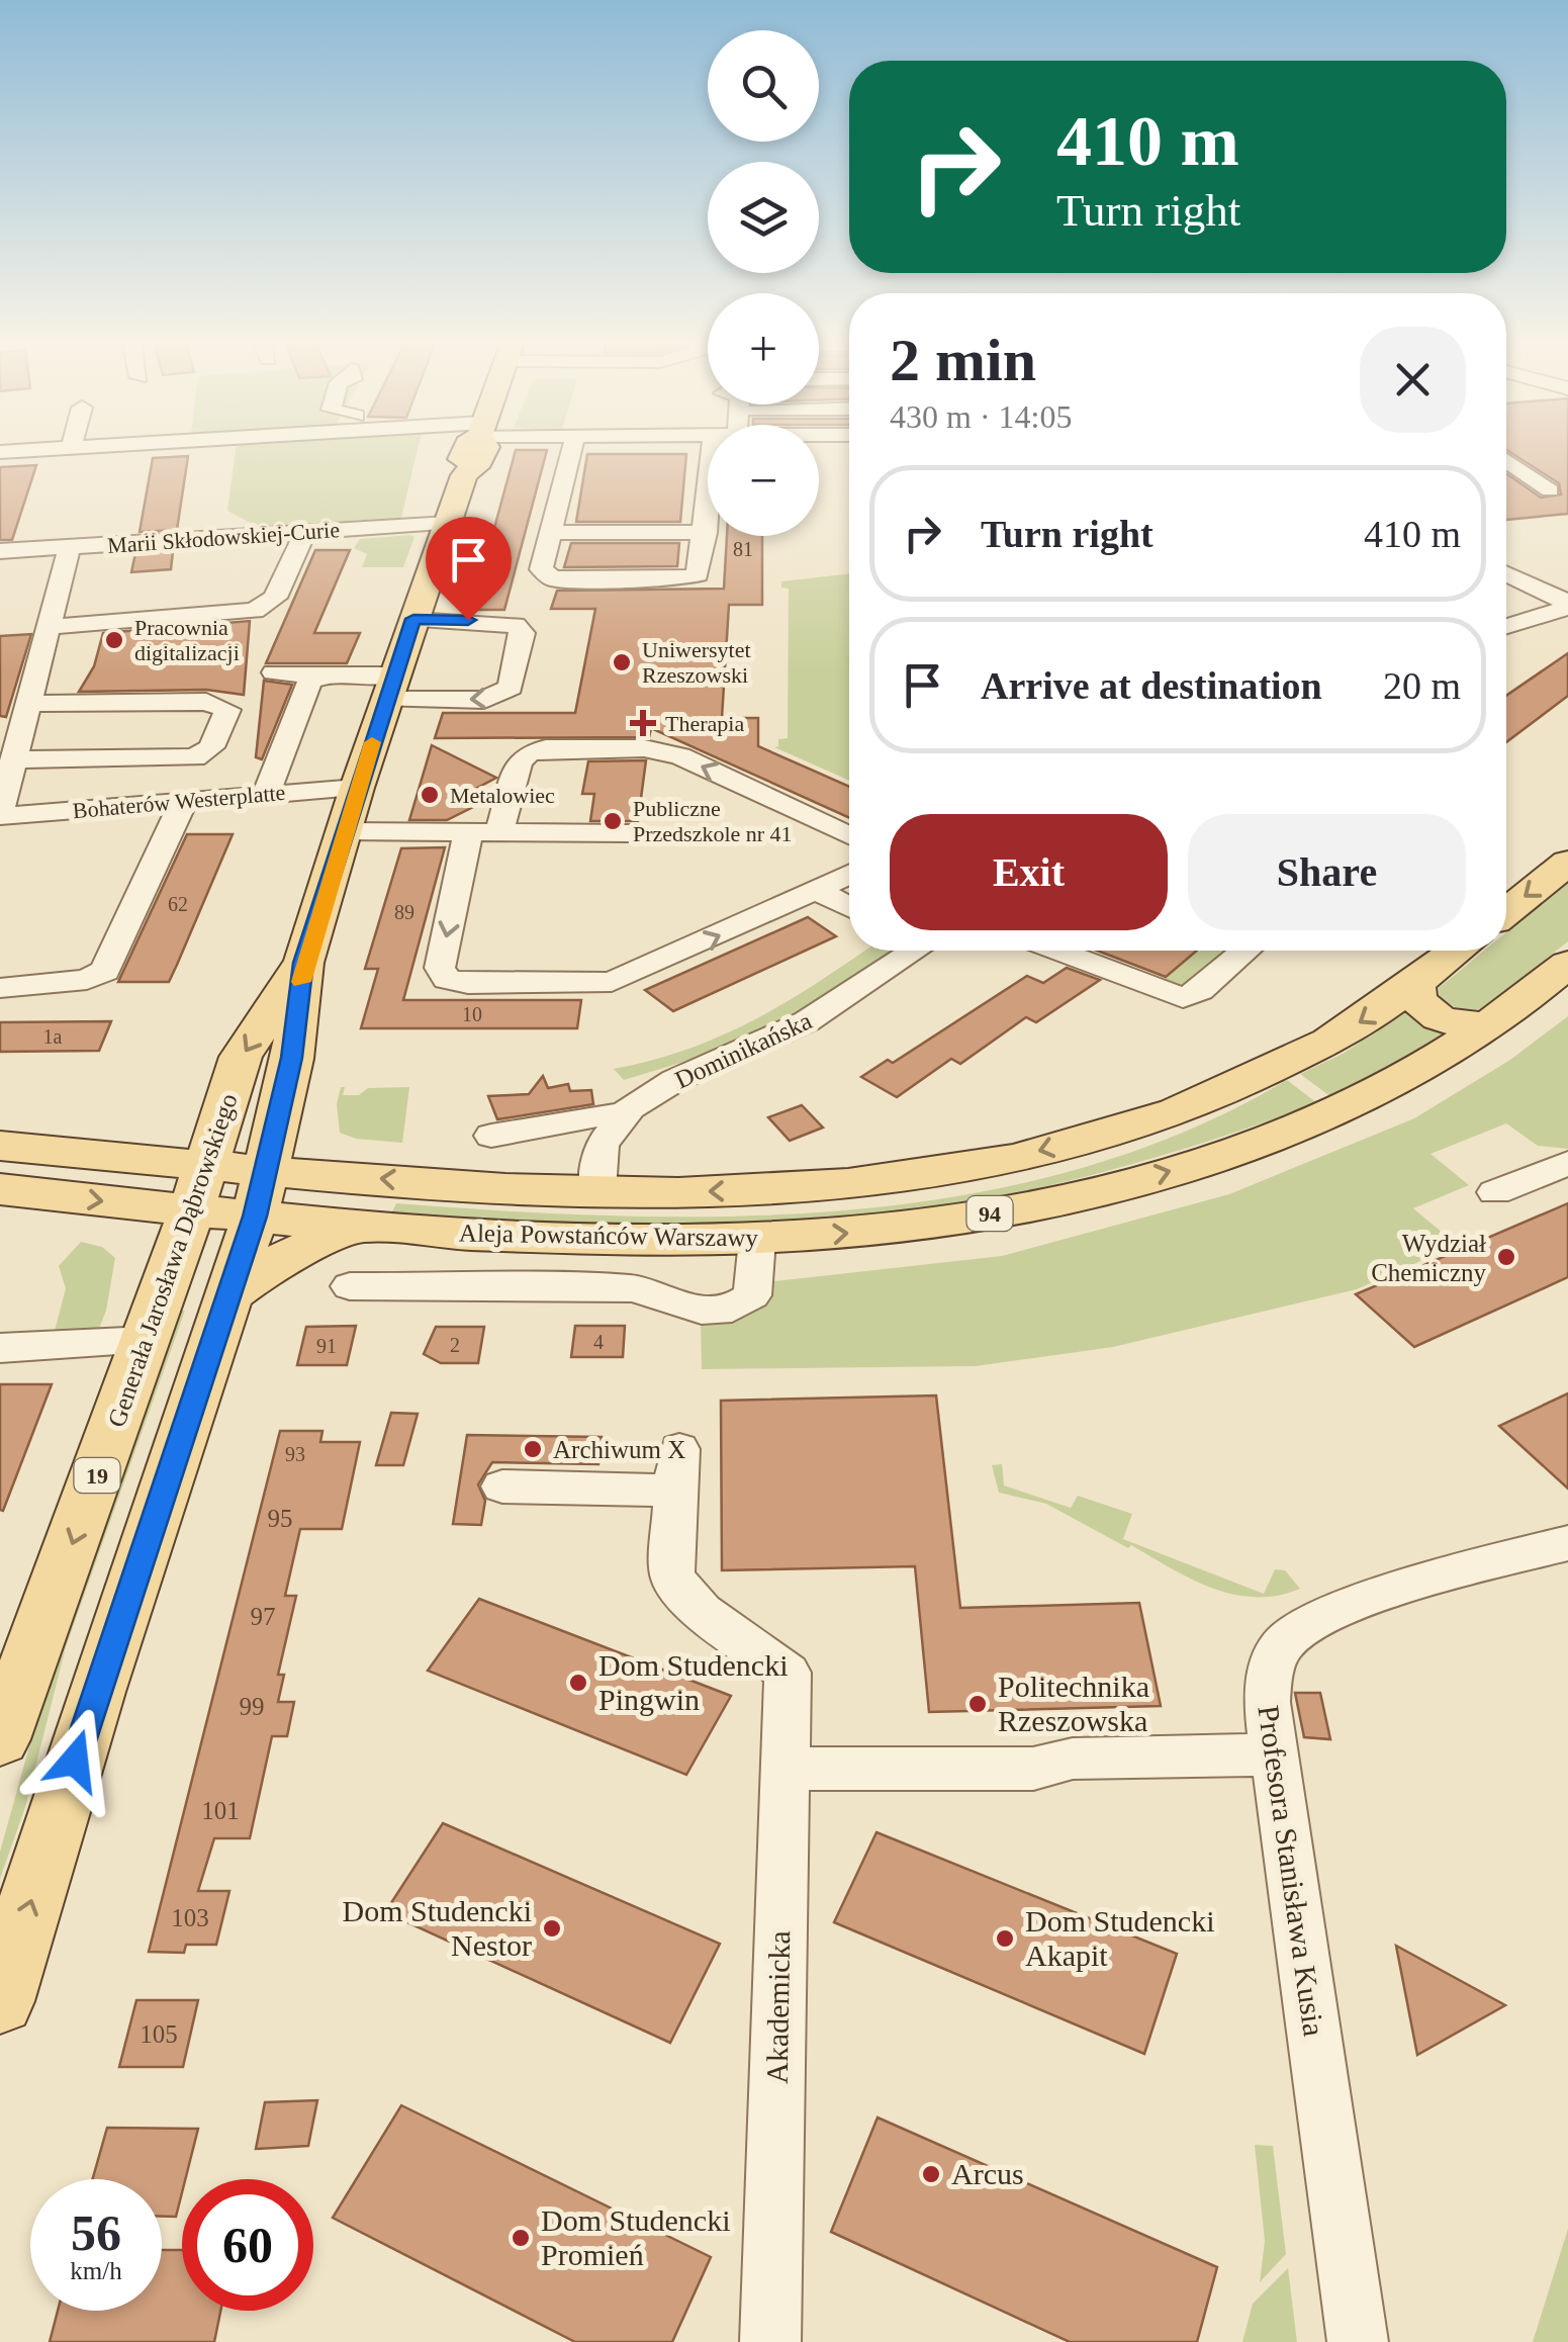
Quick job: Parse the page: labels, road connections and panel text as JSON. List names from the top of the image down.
{
  "streets": {
    "main road": [
      "94",
      "Aleja Powstańców Warszawy",
      "Generała Jarosława Dąbrowskiego",
      "19"
    ],
    "street": [
      "Marii Skłodowskiej-Curie",
      "Bohaterów Westerplatte",
      "Dominikańska",
      "Profesora Stanisława Kusia",
      "Akademicka"
    ]
  },
  "crossings": [
    ["Marii Skłodowskiej-Curie", "Generała Jarosława Dąbrowskiego"],
    ["Bohaterów Westerplatte", "Generała Jarosława Dąbrowskiego"],
    ["94", "Aleja Powstańców Warszawy"],
    ["94", "Generała Jarosława Dąbrowskiego"],
    ["Aleja Powstańców Warszawy", "Generała Jarosława Dąbrowskiego"]
  ],
  "places": {
    "other": [
      "Pracownia digitalizacji",
      "Uniwersytet Rzeszowski",
      "Metalowiec",
      "Publiczne Przedszkole nr 41",
      "Wydział Chemiczny",
      "Archiwum X",
      "Dom Studencki Pingwin",
      "Politechnika Rzeszowska",
      "Dom Studencki Nestor",
      "Dom Studencki Akapit",
      "Arcus",
      "Dom Studencki Promień"
    ],
    "health": ["Therapia"]
  },
  "house_numbers": [
    "81",
    "62",
    "89",
    "10",
    "1a",
    "4",
    "2",
    "91",
    "93",
    "95",
    "97",
    "99",
    "101",
    "103",
    "105"
  ],
  "page": {
    "map_buttons": ["+", "−"],
    "turn": ["410 m", "Turn right"],
    "heading": ["2 min", "430 m · 14:05"],
    "list": [
      {
        "name": "Turn right",
        "value": "410 m"
      },
      {
        "name": "Arrive at destination",
        "value": "20 m"
      }
    ],
    "buttons": ["Exit", "Share"],
    "speed": "56 km/h",
    "limit": "60"
  }
}
